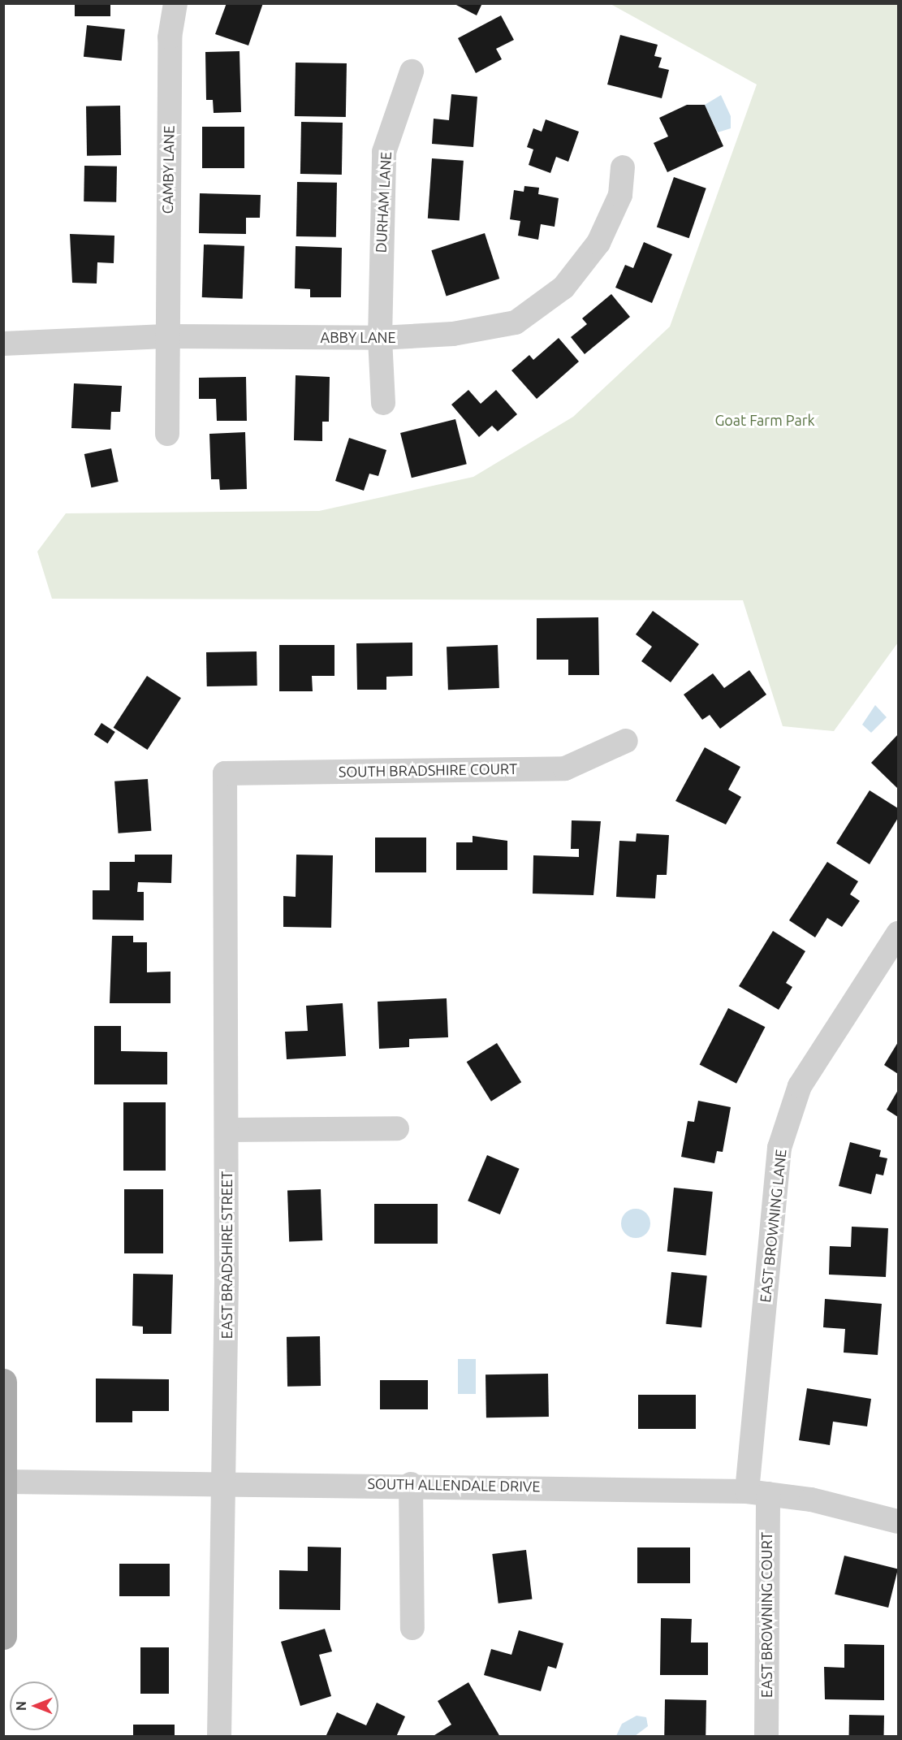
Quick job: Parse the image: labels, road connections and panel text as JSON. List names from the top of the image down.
{
  "streets": {
    "street": [
      "CAMBY LANE",
      "DURHAM LANE",
      "ABBY LANE",
      "SOUTH BRADSHIRE COURT",
      "EAST BROWNING LANE",
      "EAST BRADSHIRE STREET",
      "SOUTH ALLENDALE DRIVE",
      "EAST BROWNING COURT"
    ]
  },
  "crossings": [
    ["CAMBY LANE", "ABBY LANE"],
    ["DURHAM LANE", "ABBY LANE"],
    ["SOUTH BRADSHIRE COURT", "EAST BRADSHIRE STREET"],
    ["EAST BROWNING LANE", "SOUTH ALLENDALE DRIVE"],
    ["EAST BROWNING LANE", "EAST BROWNING COURT"],
    ["EAST BRADSHIRE STREET", "SOUTH ALLENDALE DRIVE"],
    ["SOUTH ALLENDALE DRIVE", "EAST BROWNING COURT"]
  ],
  "parks": ["Goat Farm Park"],
  "north": "left"
}
